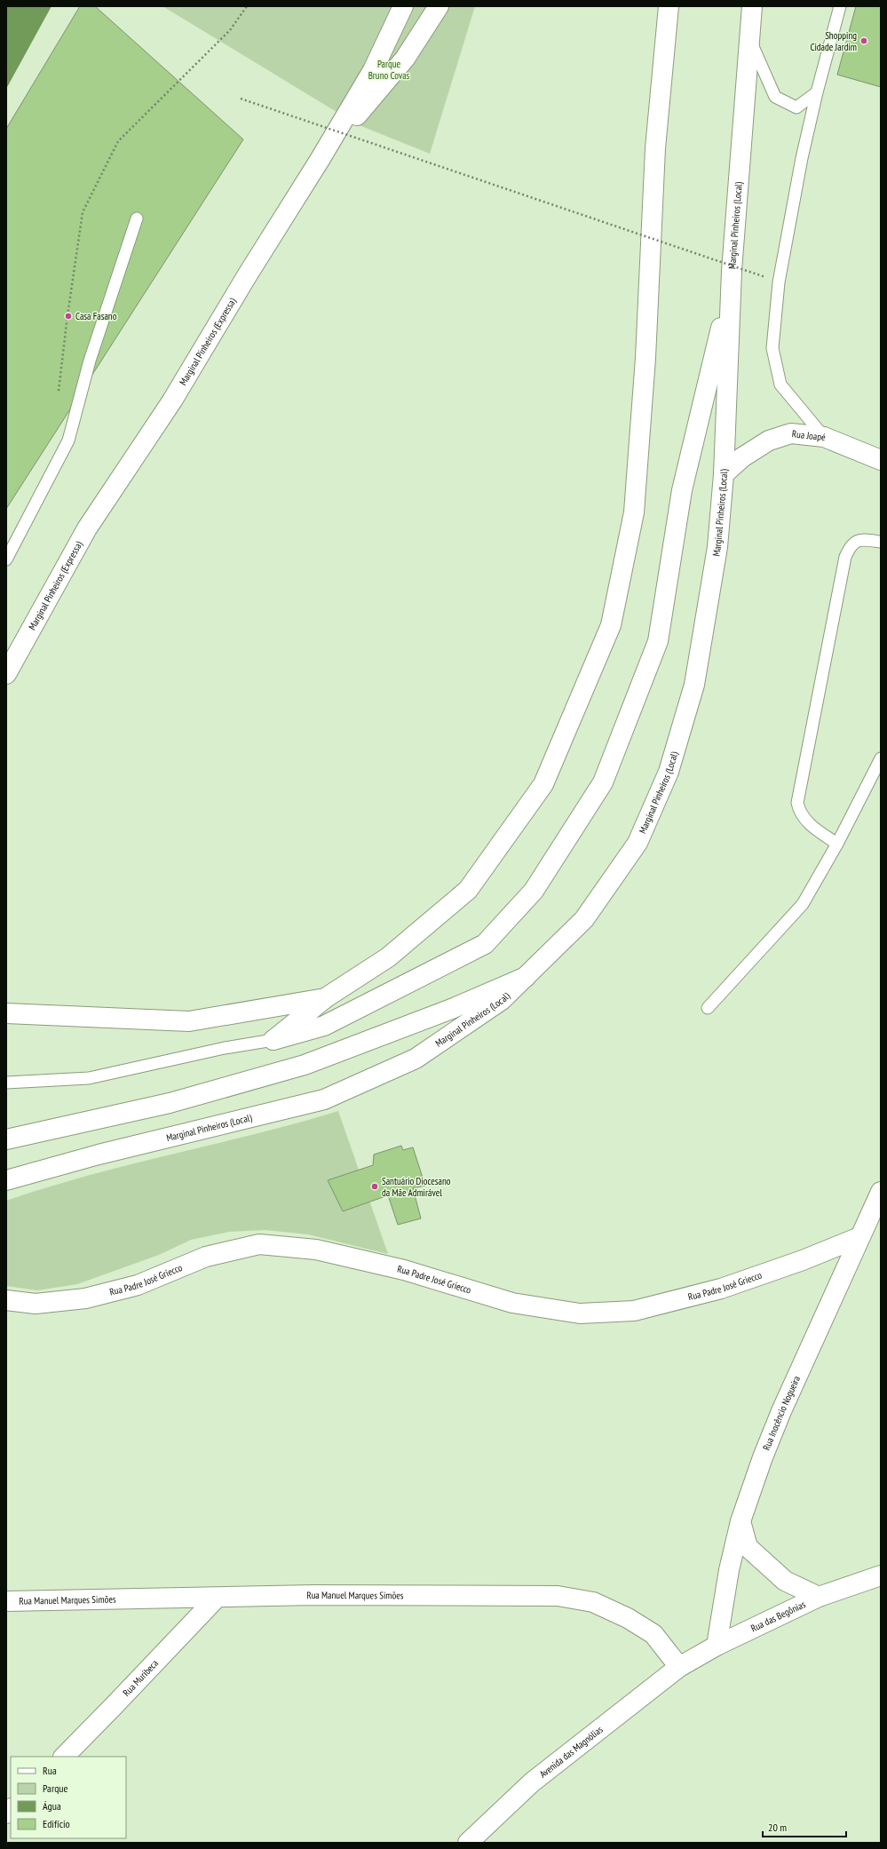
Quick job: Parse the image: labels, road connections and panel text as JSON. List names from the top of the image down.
{
  "streets": {
    "main road": [
      "Marginal Pinheiros (Local)",
      "Marginal Pinheiros (Expressa)",
      "Rua Joapé",
      "Rua Padre José Griecco",
      "Rua Inocêncio Nogueira",
      "Rua Manuel Marques Simões",
      "Rua das Begônias",
      "Rua Muribeca",
      "Avenida das Magnólias"
    ]
  },
  "crossings": [
    ["Marginal Pinheiros (Local)", "Rua Joapé"],
    ["Rua Padre José Griecco", "Rua Inocêncio Nogueira"],
    ["Rua Inocêncio Nogueira", "Rua das Begônias"],
    ["Rua Manuel Marques Simões", "Rua das Begônias"],
    ["Rua Manuel Marques Simões", "Rua Muribeca"],
    ["Rua Manuel Marques Simões", "Avenida das Magnólias"],
    ["Rua das Begônias", "Avenida das Magnólias"]
  ],
  "parks": ["Parque Bruno Covas"],
  "places": ["Shopping Cidade Jardim", "Casa Fasano", "Santuário Diocesano da Mãe Admirável"],
  "legend": [
    "Rua",
    "Parque",
    "Água",
    "Edifício"
  ],
  "scale_bar": "20 m"
}
